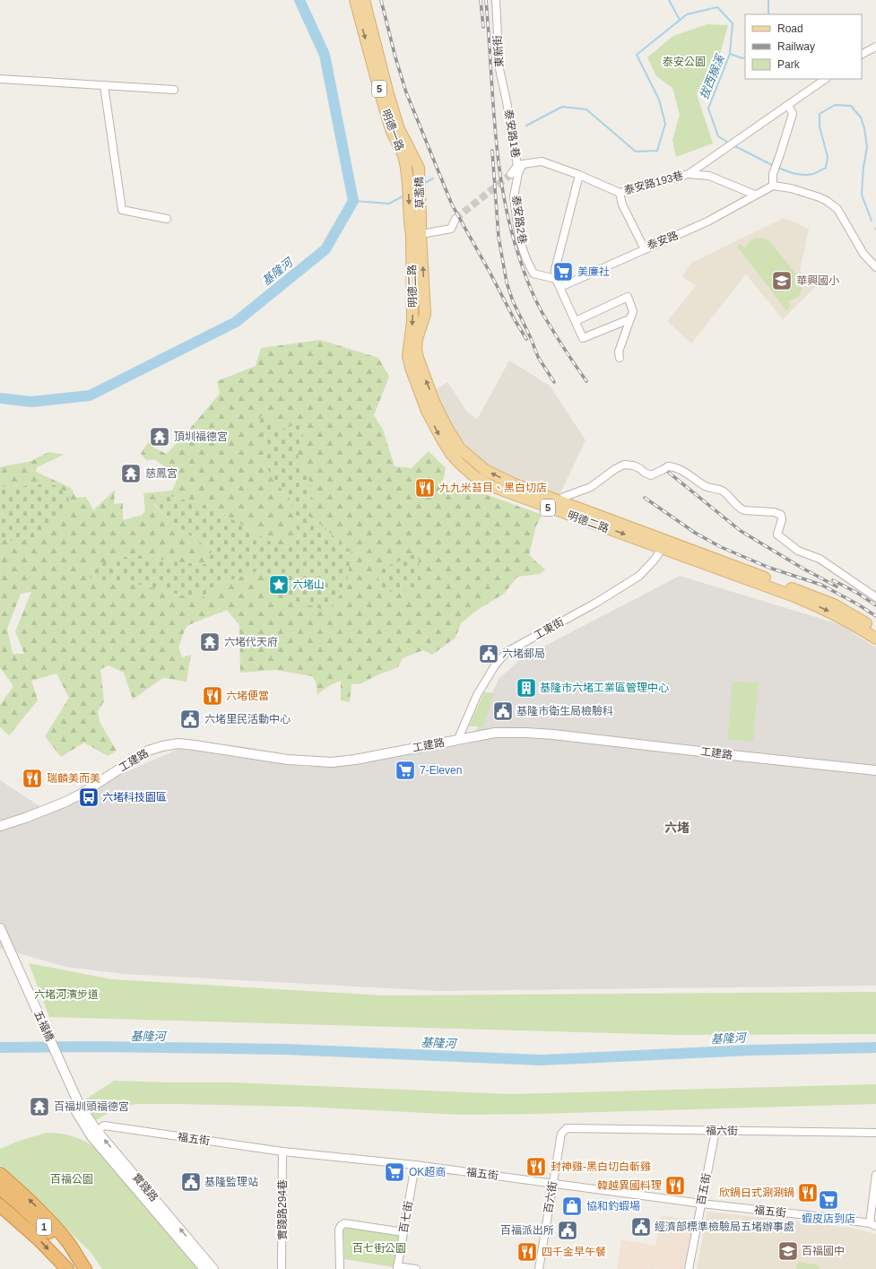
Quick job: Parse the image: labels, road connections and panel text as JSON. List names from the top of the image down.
{
  "streets": {
    "highway": ["1"],
    "main road": [
      "5",
      "明德一路",
      "草濫橋",
      "明德二路"
    ],
    "street": [
      "東新街",
      "泰安路1巷",
      "泰安路193巷",
      "泰安路2巷",
      "泰安路",
      "工東街",
      "工建路",
      "五福橋",
      "福六街",
      "福五街",
      "實踐路",
      "百五街",
      "百六街",
      "實踐路294巷",
      "百七街"
    ]
  },
  "crossings": [
    ["東新街", "泰安路1巷"],
    ["明德一路", "草濫橋"],
    ["泰安路1巷", "泰安路2巷"],
    ["泰安路193巷", "泰安路"],
    ["草濫橋", "明德二路"],
    ["明德二路", "工東街"],
    ["工東街", "工建路"],
    ["五福橋", "實踐路"],
    ["福六街", "百五街"],
    ["福六街", "百六街"],
    ["福五街", "實踐路"],
    ["福五街", "百五街"],
    ["福五街", "百六街"],
    ["福五街", "實踐路294巷"],
    ["福五街", "百七街"]
  ],
  "districts": ["六堵"],
  "water": ["拔西猴溪", "基隆河"],
  "parks": [
    "泰安公園",
    "六堵河濱步道",
    "百福公園",
    "百七街公園"
  ],
  "places": {
    "supermarket": [
      "美廉社",
      "7-Eleven",
      "OK超商",
      "蝦皮店到店"
    ],
    "school or university": ["華興國小", "百福國中"],
    "temple": [
      "頂圳福德宮",
      "慈鳳宮",
      "六堵代天府",
      "百福圳頭福德宮"
    ],
    "restaurant": [
      "九九米苔目、黑白切店",
      "六堵便當",
      "瑞麟美而美",
      "封神雞-黑白切白斬雞",
      "韓越異國料理",
      "欣鍋日式涮涮鍋",
      "四千金早午餐"
    ],
    "place": ["六堵山"],
    "public building": [
      "六堵郵局",
      "基隆市衛生局檢驗科",
      "六堵里民活動中心",
      "基隆監理站",
      "經濟部標準檢驗局五堵辦事處",
      "百福派出所"
    ],
    "building": ["基隆市六堵工業區管理中心"],
    "bus stop": ["六堵科技園區"],
    "shop": ["協和釣蝦場"]
  },
  "legend": ["Road", "Railway", "Park"]
}
